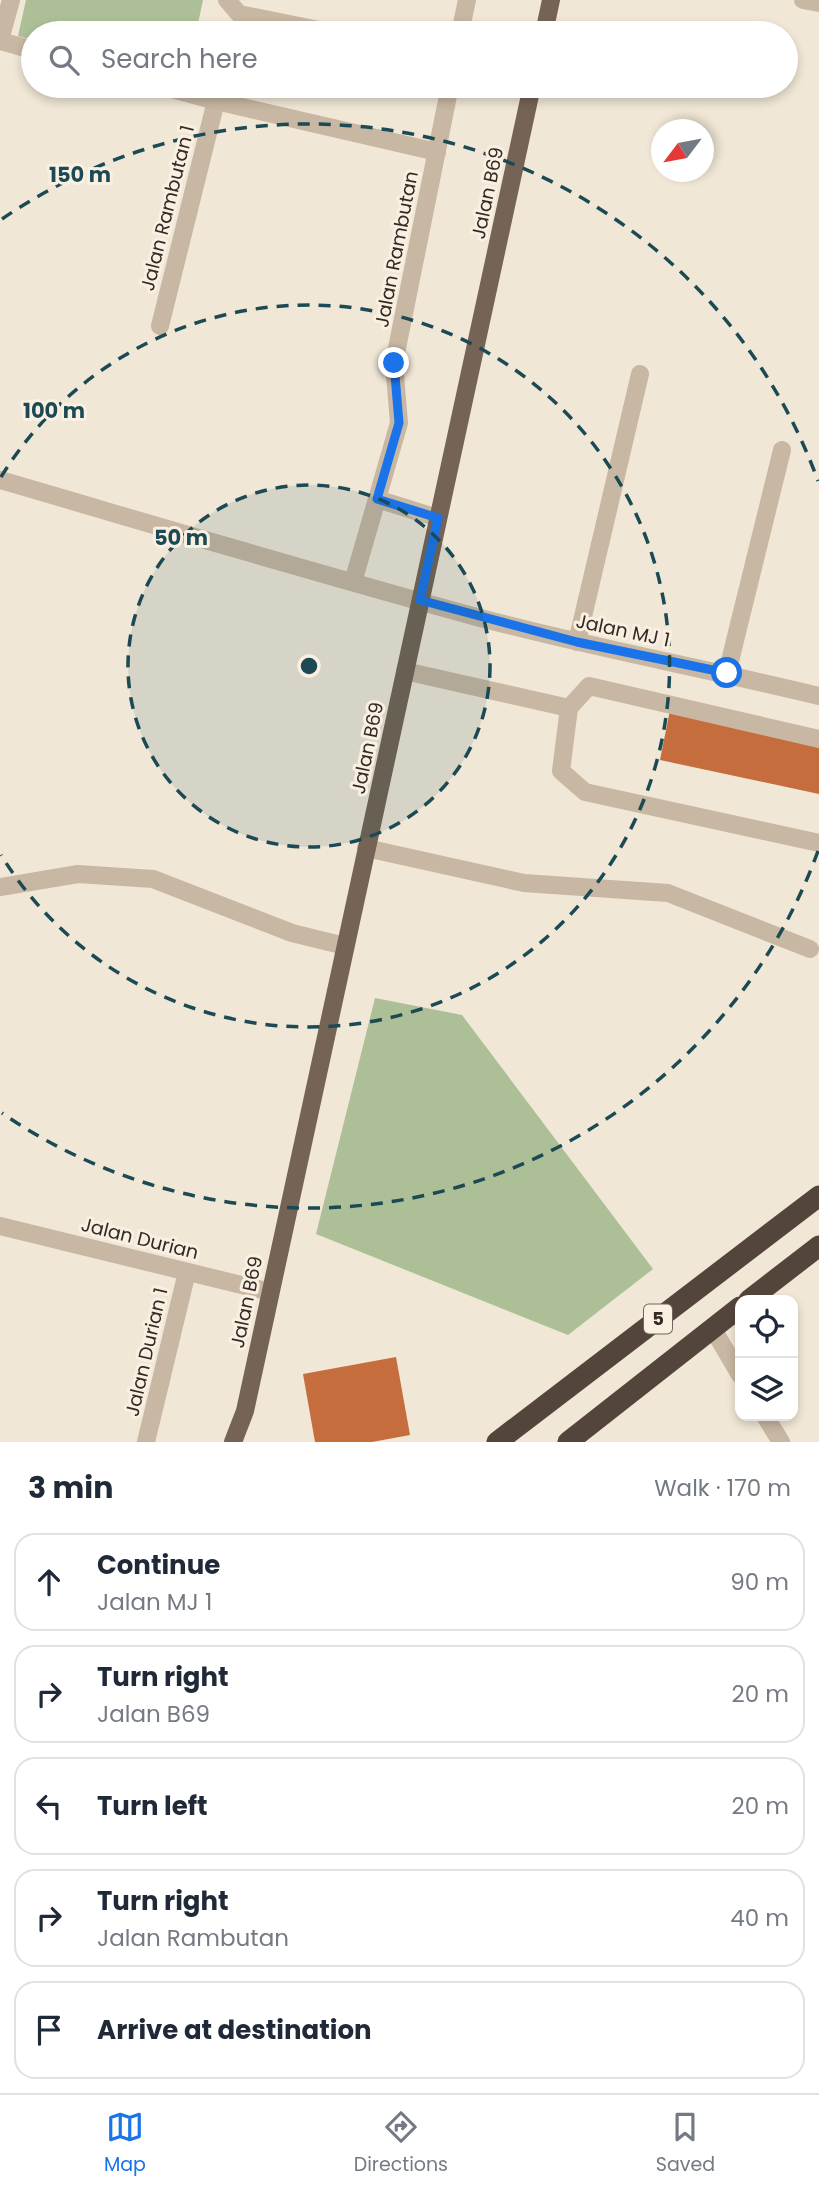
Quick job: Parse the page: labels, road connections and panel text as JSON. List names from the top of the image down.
{
  "streets": {
    "highway": ["5"],
    "main road": ["Jalan B69"],
    "street": [
      "Jalan Rambutan 1",
      "Jalan Rambutan",
      "Jalan MJ 1",
      "Jalan Durian",
      "Jalan Durian 1"
    ]
  },
  "crossings": [
    ["Jalan B69", "Jalan MJ 1"],
    ["Jalan B69", "Jalan Durian"],
    ["Jalan Rambutan", "Jalan MJ 1"],
    ["Jalan Durian", "Jalan Durian 1"]
  ],
  "north": "bottom left",
  "page": {
    "search": "Search here",
    "heading": ["3 min", "Walk · 170 m"],
    "list": [
      ["Continue", "Jalan MJ 1", "90 m"],
      ["Turn right", "Jalan B69", "20 m"],
      ["Turn left", "20 m"],
      ["Turn right", "Jalan Rambutan", "40 m"],
      "Arrive at destination"
    ],
    "nav": ["Map", "Directions", "Saved"]
  },
  "rings": ["150 m", "100 m", "50 m"]
}
